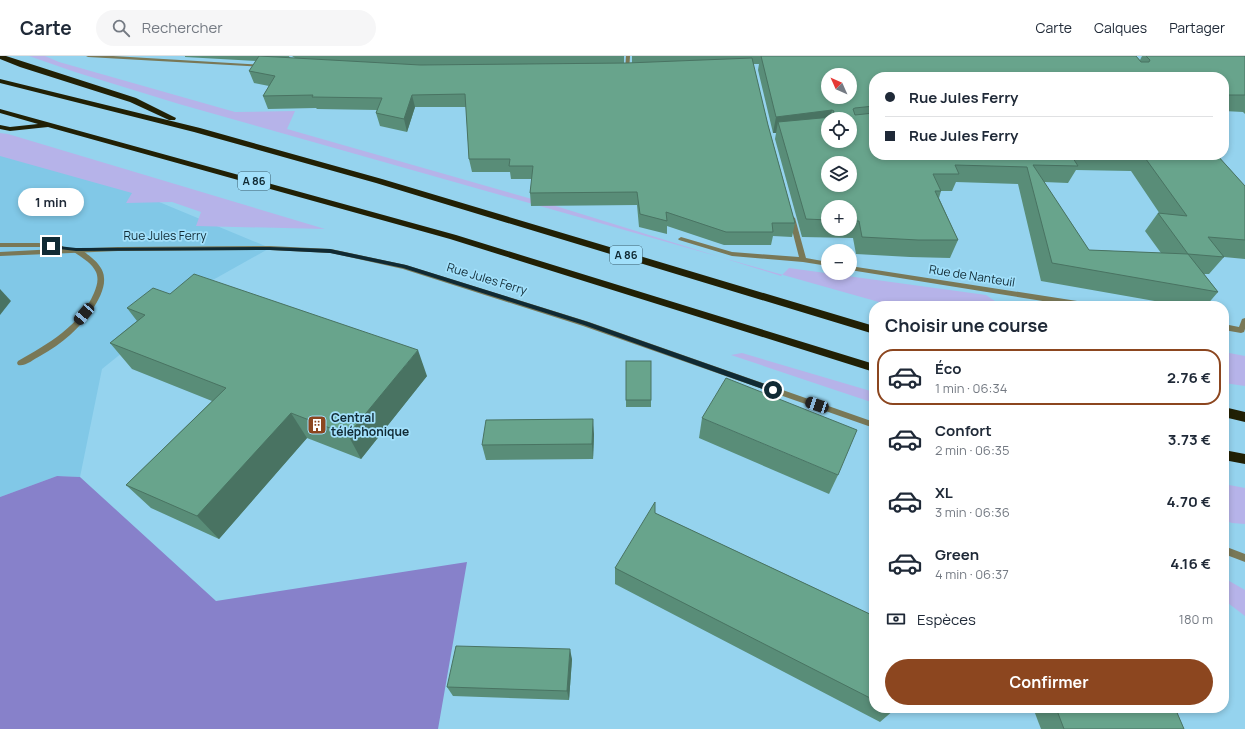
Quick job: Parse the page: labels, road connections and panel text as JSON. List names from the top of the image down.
{
  "streets": {
    "highway": ["A 86"],
    "street": ["Rue Jules Ferry", "Rue de Nanteuil"]
  },
  "places": {
    "building": ["Central téléphonique"]
  },
  "north": "top left",
  "page": {
    "header": "Carte",
    "search": "Rechercher",
    "nav": ["Carte", "Calques", "Partager"],
    "map_buttons": ["+", "−"],
    "banner": ["Rue Jules Ferry", "Rue Jules Ferry"],
    "bubble": "1 min",
    "heading": "Choisir une course",
    "list": [
      {
        "name": "Éco",
        "note": "1 min · 06:34",
        "value": "2.76 €"
      },
      {
        "name": "Confort",
        "note": "2 min · 06:35",
        "value": "3.73 €"
      },
      {
        "name": "XL",
        "note": "3 min · 06:36",
        "value": "4.70 €"
      },
      {
        "name": "Green",
        "note": "4 min · 06:37",
        "value": "4.16 €"
      }
    ],
    "pay": ["Espèces", "180 m"],
    "buttons": "Confirmer"
  }
}
